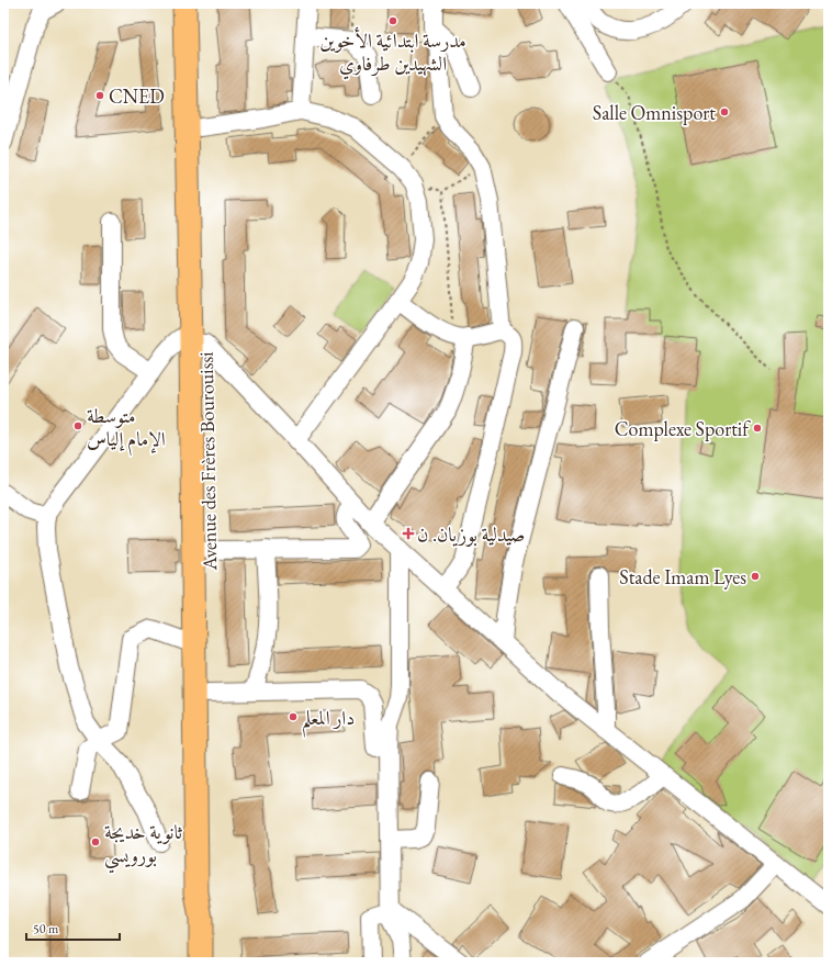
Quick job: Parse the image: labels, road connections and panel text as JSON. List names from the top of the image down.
{
  "streets": {
    "main road": ["Avenue des Frères Bourouissi"]
  },
  "places": {
    "other": [
      "مدرسة ابتدائية الأخوين الشهيدين طرفاوي",
      "CNED",
      "Salle Omnisport",
      "متوسطة الإمام إلياس",
      "Complexe Sportif",
      "Stade Imam Lyes",
      "دار المعلم",
      "ثانوية خديجة بورويسي"
    ],
    "health": ["صيدلية بوزيان. ن"]
  },
  "scale_bar": "50 m"
}
